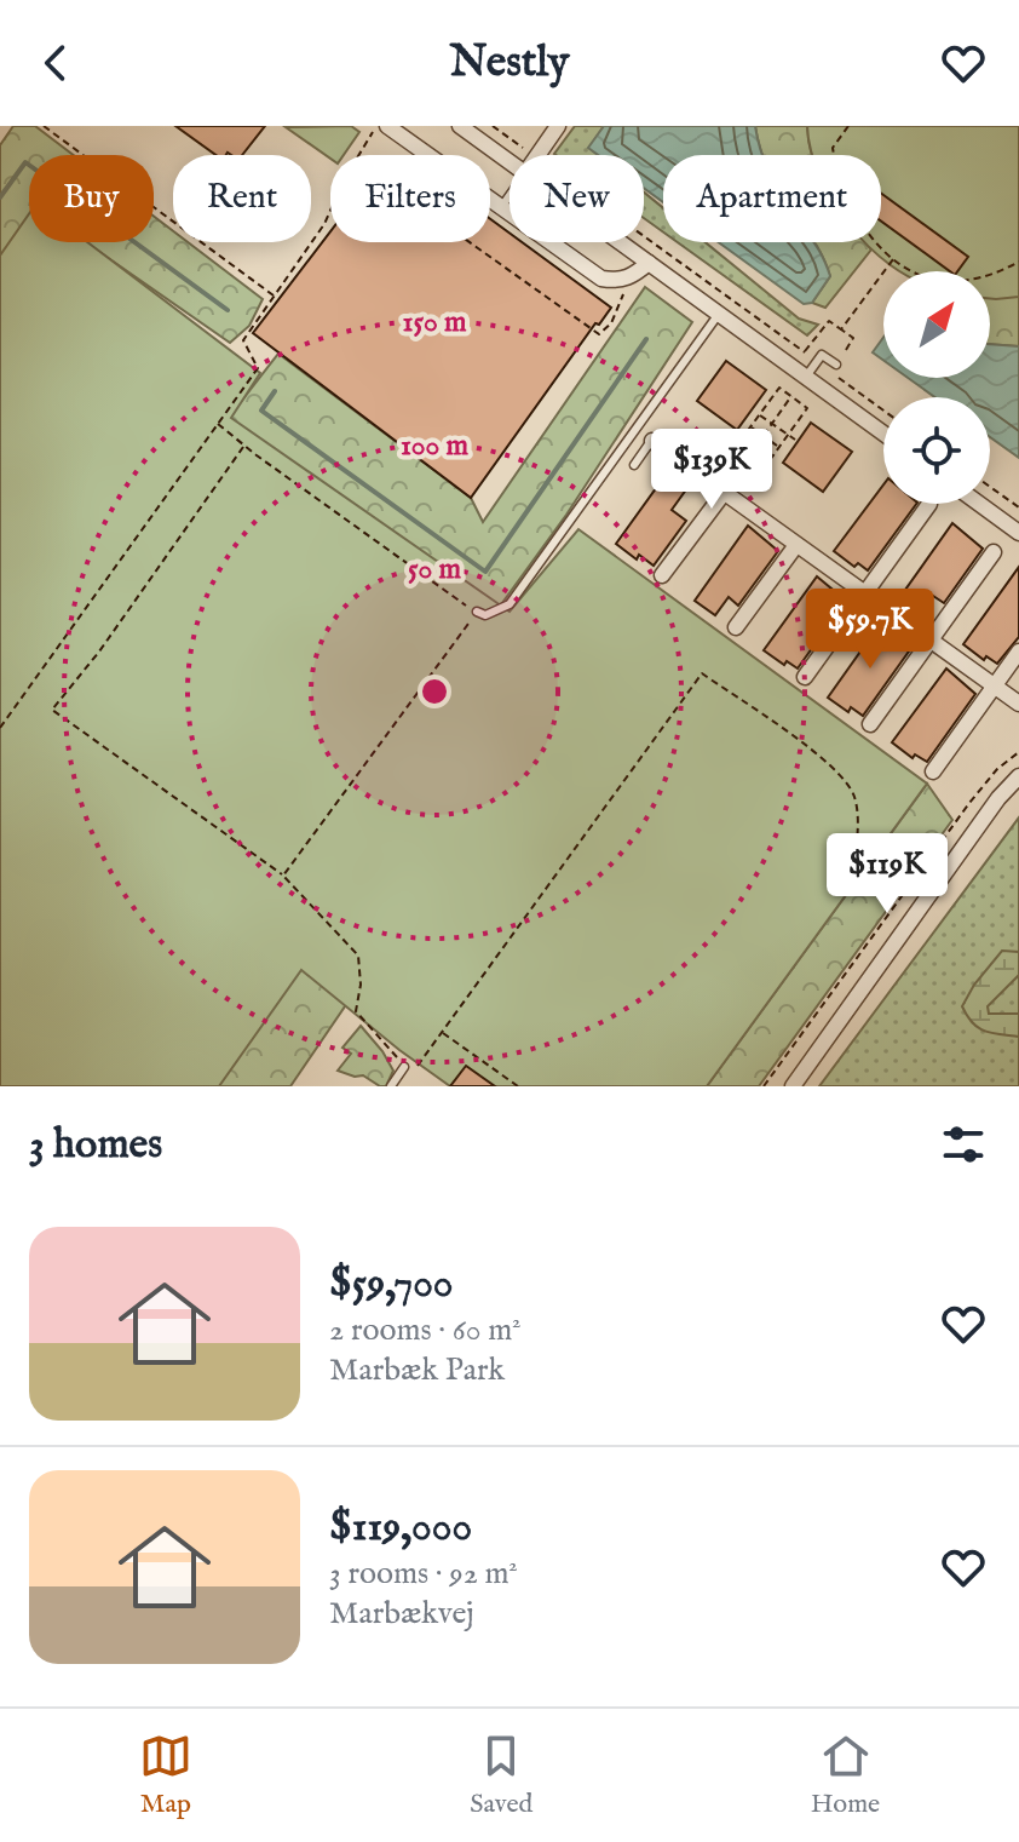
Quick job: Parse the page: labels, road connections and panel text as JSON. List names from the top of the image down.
{
  "north": "top right",
  "page": {
    "header": "Nestly",
    "chip": [
      "Buy",
      "Rent",
      "Filters",
      "New",
      "Apartment"
    ],
    "price": ["$139K", "$59.7K", "$119K"],
    "heading": "3 homes",
    "list": [
      {
        "name": "$59,700",
        "note": "2 rooms · 60 m² · Marbæk Park"
      },
      {
        "name": "$119,000",
        "note": "3 rooms · 92 m² · Marbækvej"
      }
    ],
    "tabs": ["Map", "Saved", "Home"]
  },
  "rings": ["150 m", "100 m", "50 m"]
}
